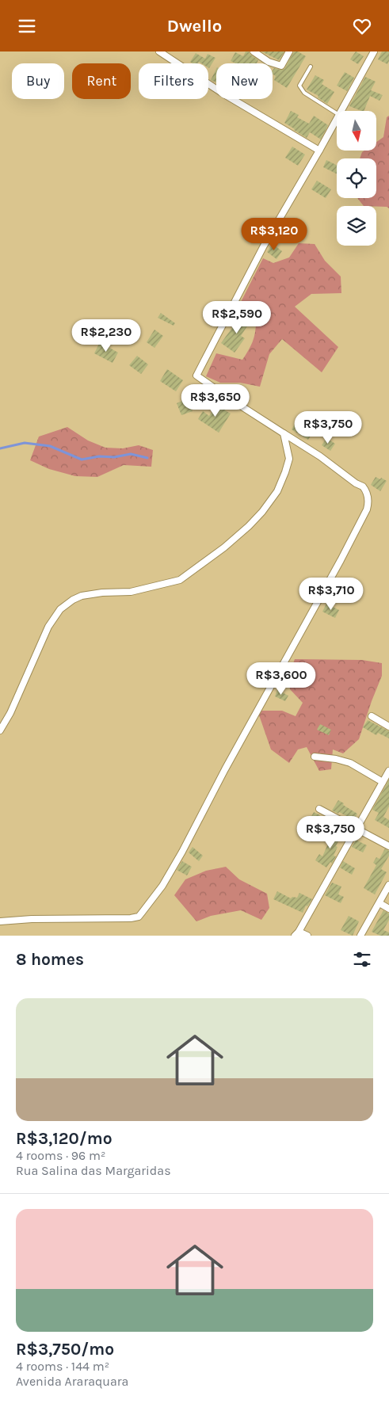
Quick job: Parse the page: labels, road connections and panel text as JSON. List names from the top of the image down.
{
  "north": "bottom",
  "page": {
    "header": "Dwello",
    "chip": [
      "Buy",
      "Rent",
      "Filters",
      "New"
    ],
    "price": [
      "R$3,120",
      "R$2,590",
      "R$2,230",
      "R$3,650",
      "R$3,750",
      "R$3,710",
      "R$3,600",
      "R$3,750"
    ],
    "heading": "8 homes",
    "list": [
      {
        "name": "R$3,120/mo",
        "note": "4 rooms · 96 m² · Rua Salina das Margaridas"
      },
      {
        "name": "R$3,750/mo",
        "note": "4 rooms · 144 m² · Avenida Araraquara"
      }
    ]
  }
}
